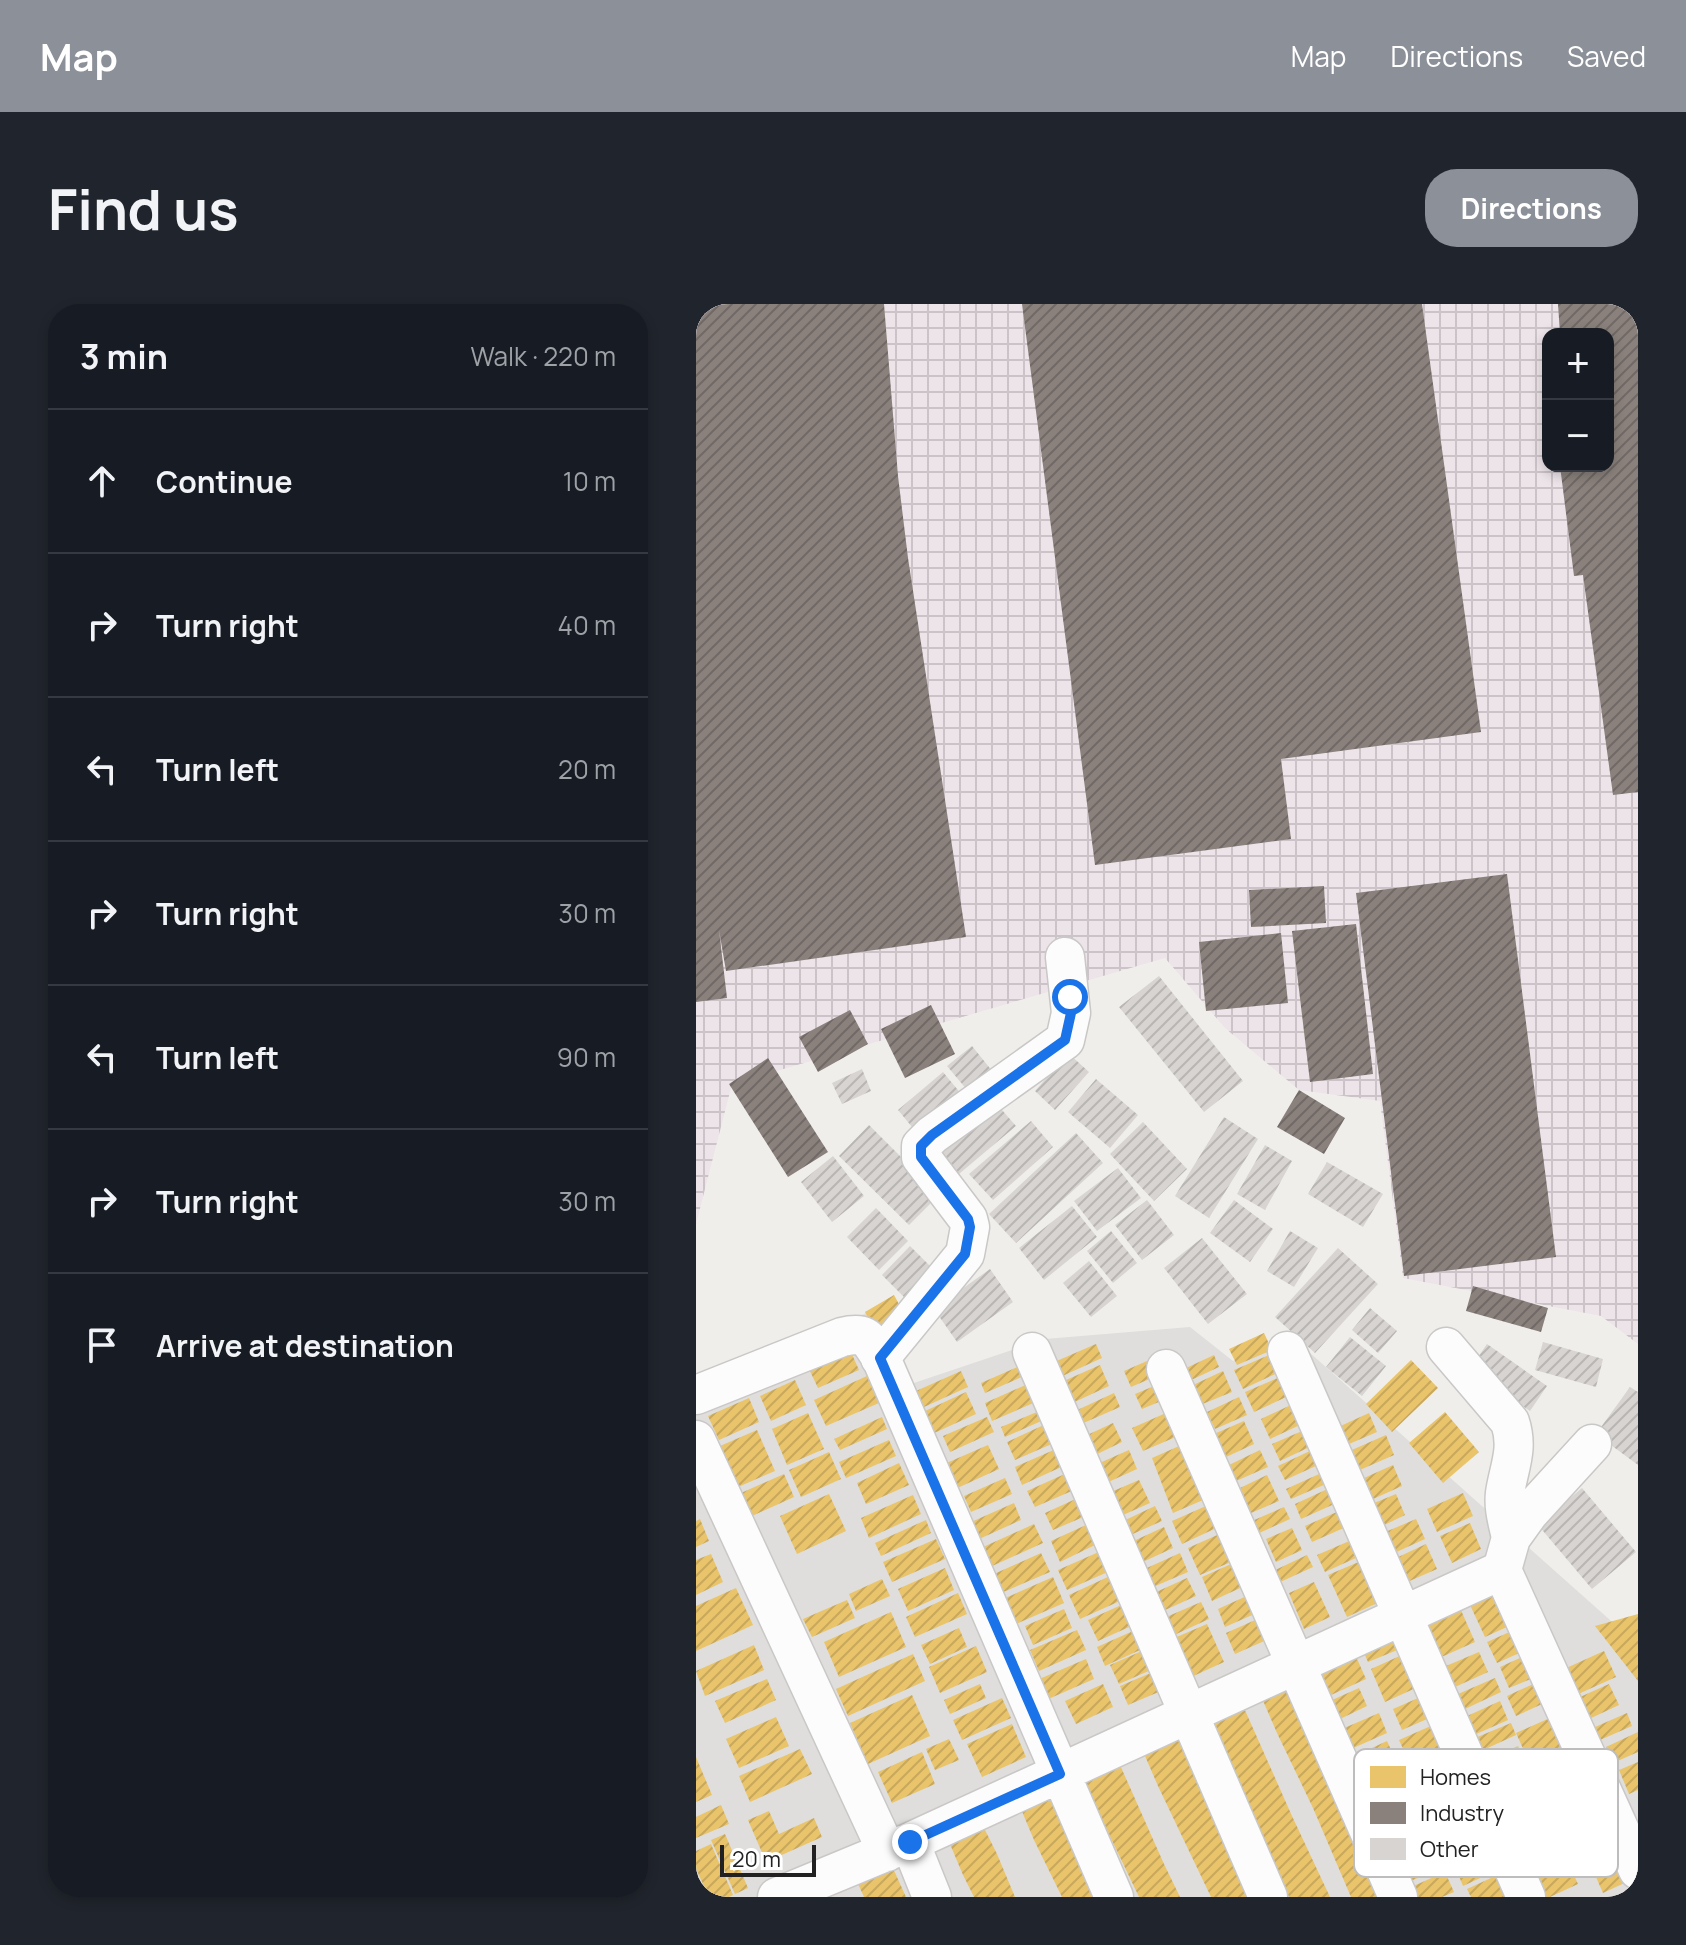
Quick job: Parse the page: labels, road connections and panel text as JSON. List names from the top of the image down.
{
  "legend": ["Homes", "Industry", "Other"],
  "scale_bar": "20 m",
  "page": {
    "header": "Map",
    "nav": ["Map", "Directions", "Saved"],
    "buttons": "Directions",
    "title": "Find us",
    "heading": ["3 min", "Walk · 220 m"],
    "map_buttons": ["+", "−"],
    "list": [
      ["Continue", "10 m"],
      ["Turn right", "40 m"],
      ["Turn left", "20 m"],
      ["Turn right", "30 m"],
      ["Turn left", "90 m"],
      ["Turn right", "30 m"],
      "Arrive at destination"
    ],
    "scale": "20 m"
  }
}
